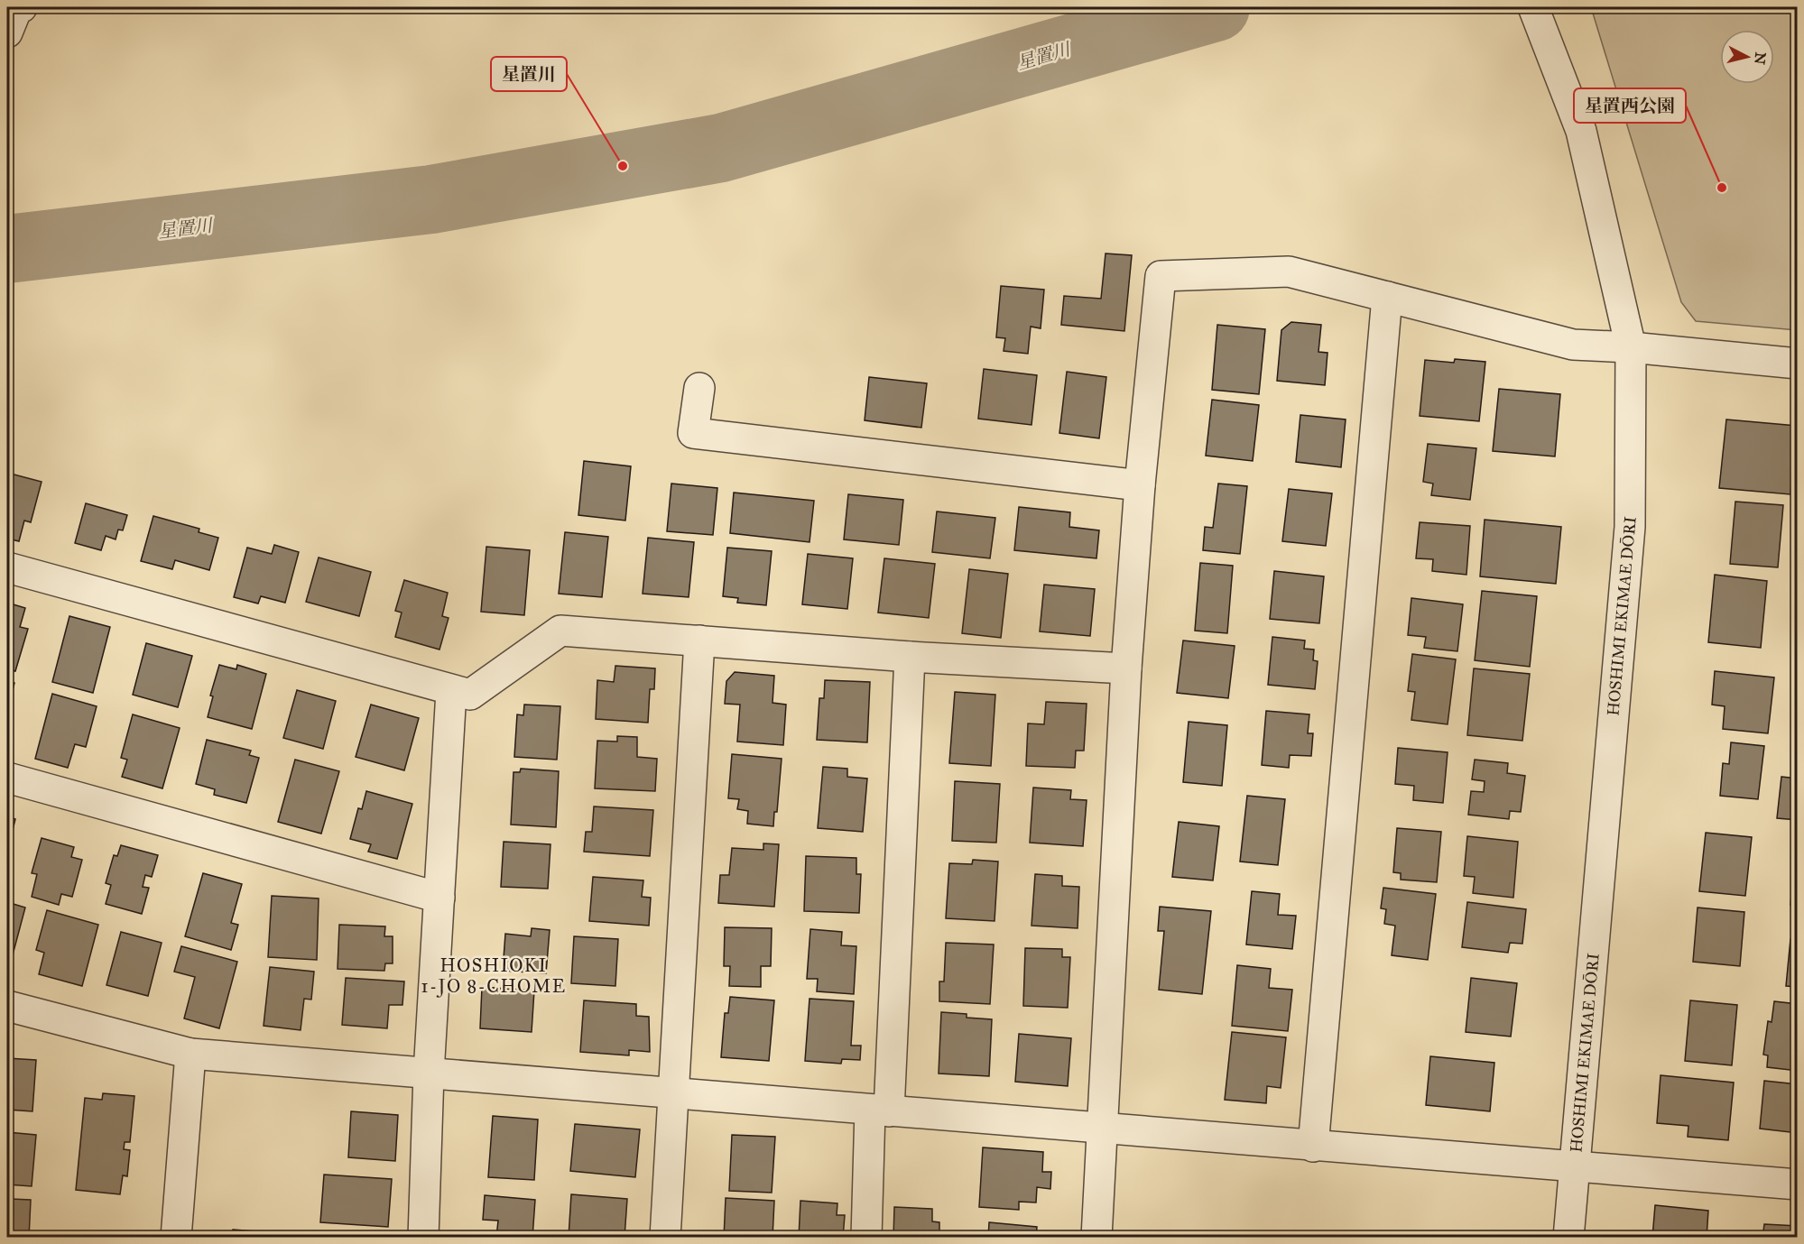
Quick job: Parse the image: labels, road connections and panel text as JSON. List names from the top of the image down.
{
  "streets": {
    "street": ["HOSHIMI EKIMAE DŌRI"]
  },
  "districts": ["HOSHIOKI 1-JO 8-CHOME"],
  "water": ["星置川"],
  "places": ["星置川", "星置西公園"],
  "north": "right"
}
